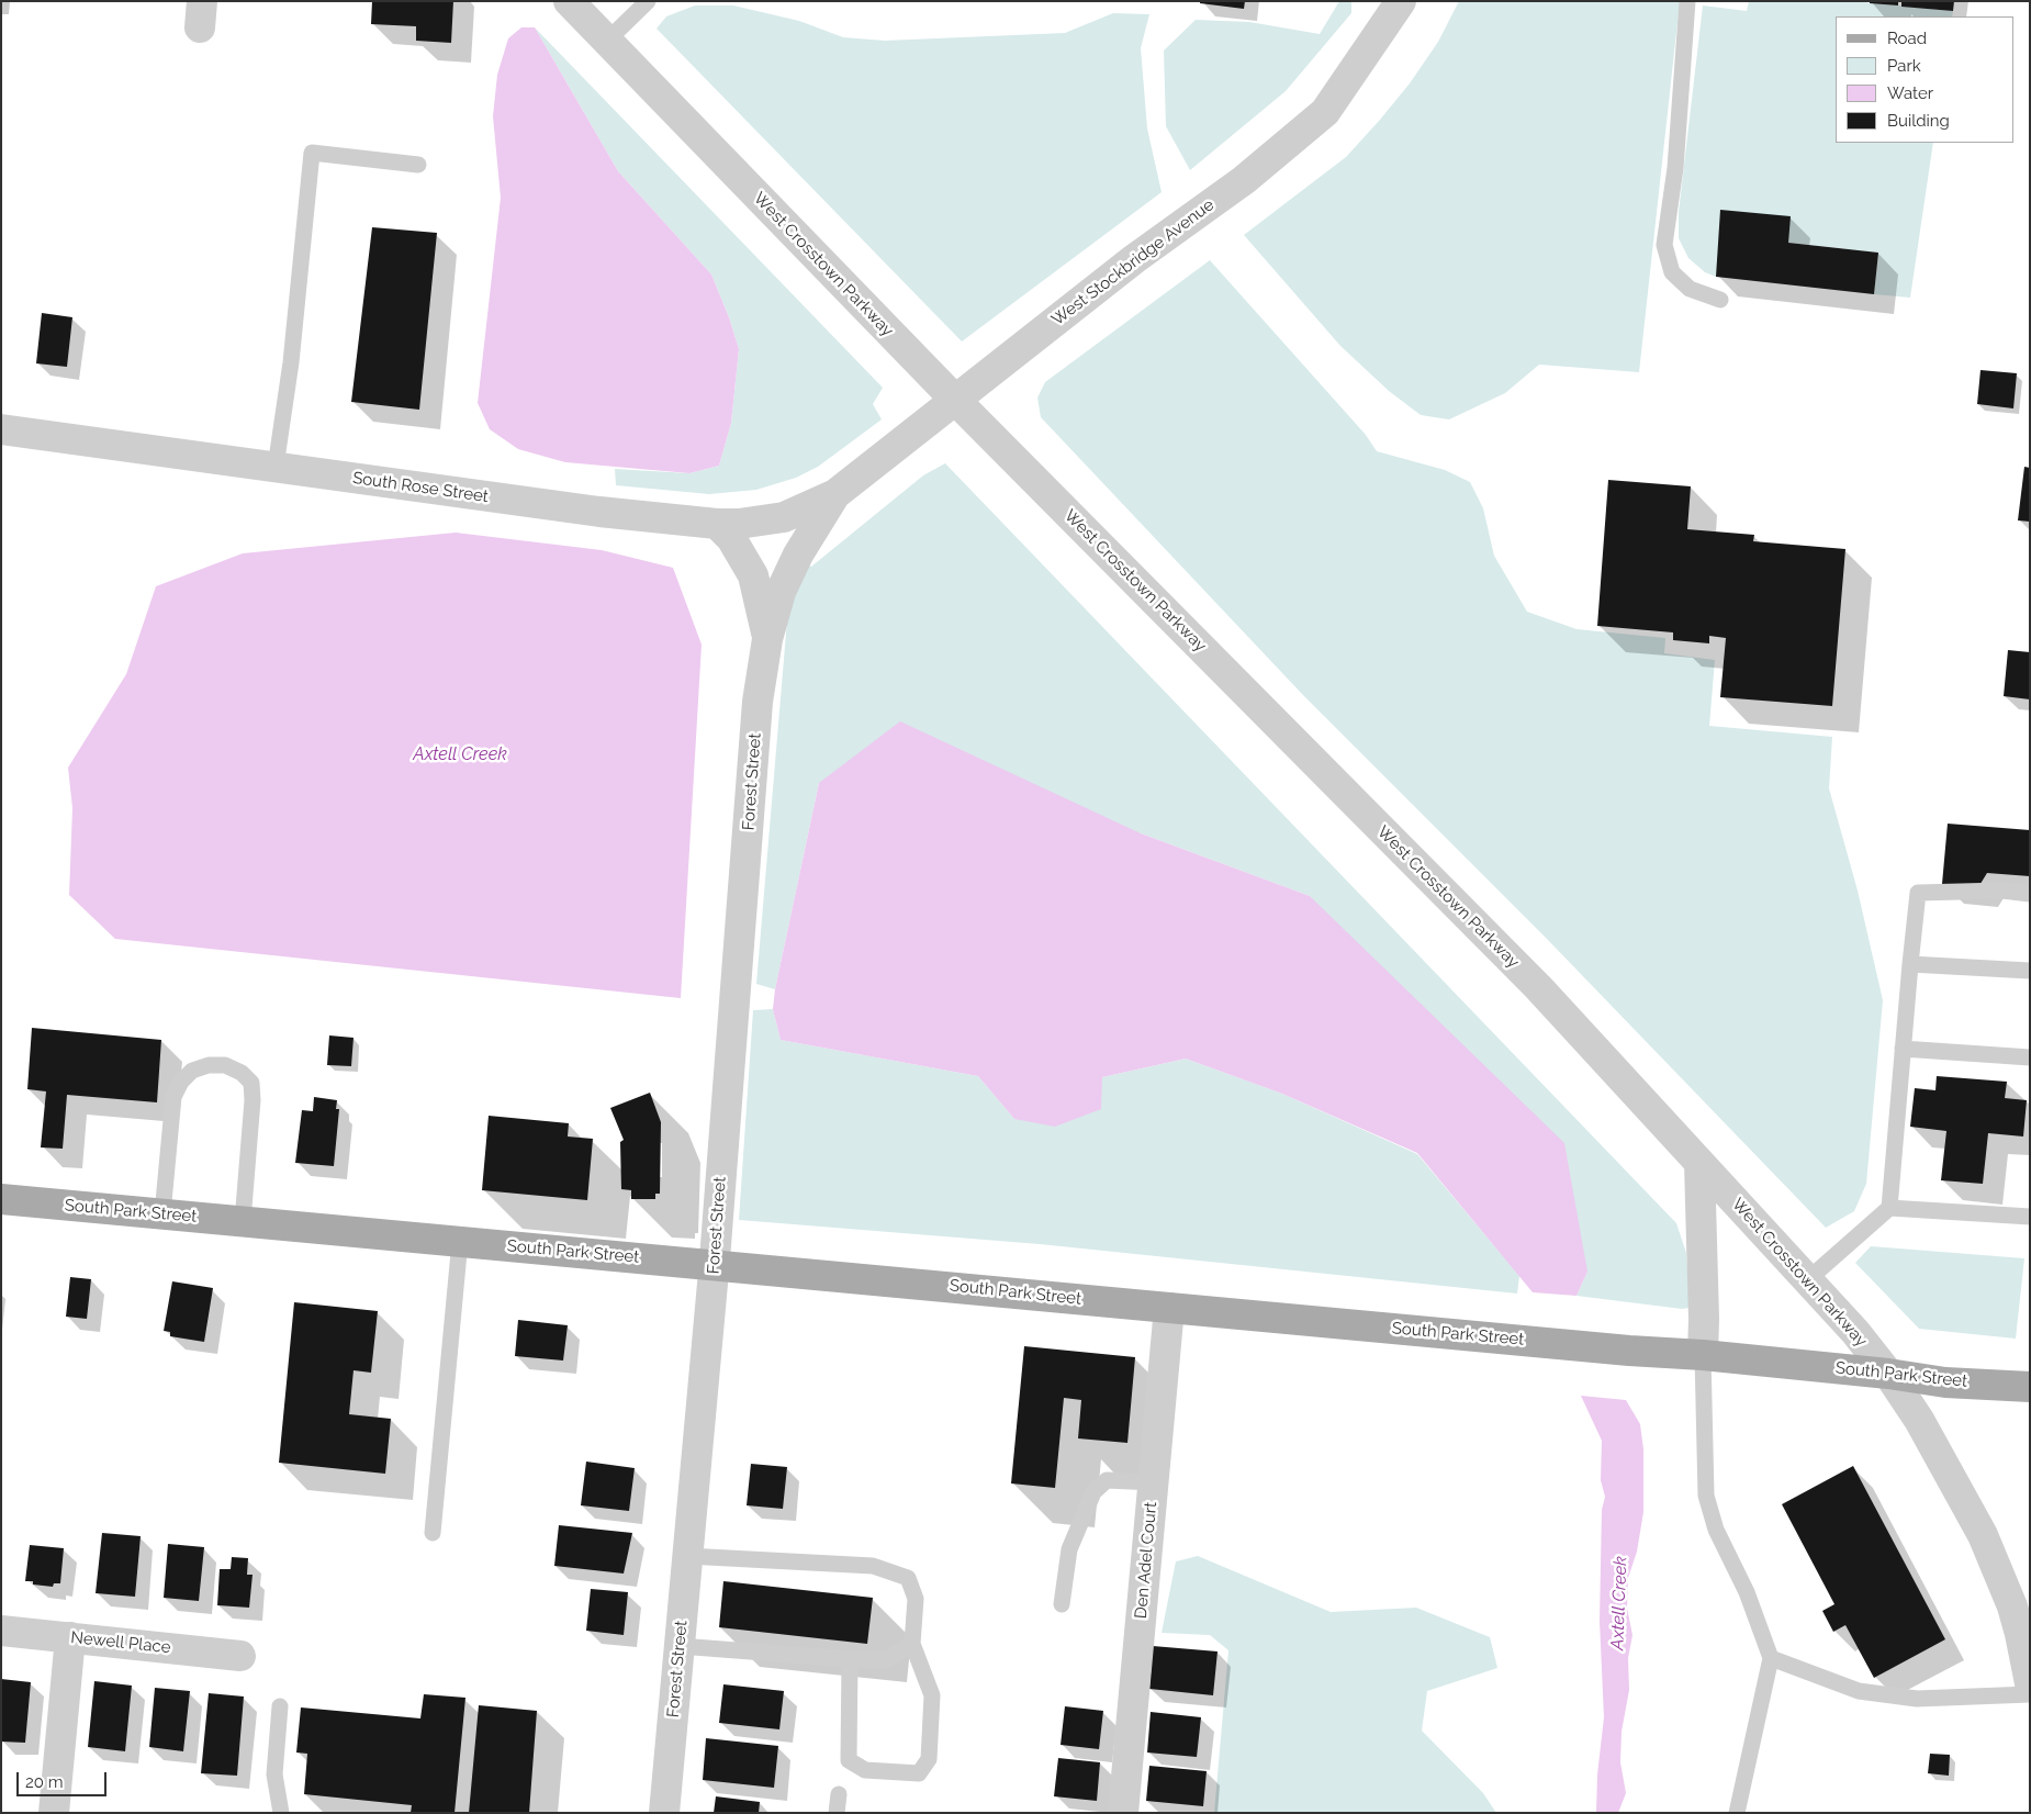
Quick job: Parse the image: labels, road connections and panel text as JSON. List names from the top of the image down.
{
  "streets": {
    "main road": ["South Park Street"],
    "street": [
      "West Stockbridge Avenue",
      "West Crosstown Parkway",
      "South Rose Street",
      "Forest Street",
      "Den Adel Court",
      "Newell Place"
    ]
  },
  "crossings": [
    ["West Stockbridge Avenue", "West Crosstown Parkway"],
    ["West Stockbridge Avenue", "South Rose Street"],
    ["West Stockbridge Avenue", "Forest Street"],
    ["West Crosstown Parkway", "South Park Street"],
    ["South Rose Street", "Forest Street"],
    ["Forest Street", "South Park Street"],
    ["South Park Street", "Den Adel Court"]
  ],
  "water": ["Axtell Creek"],
  "legend": [
    "Road",
    "Park",
    "Water",
    "Building"
  ],
  "scale_bar": "20 m"
}
